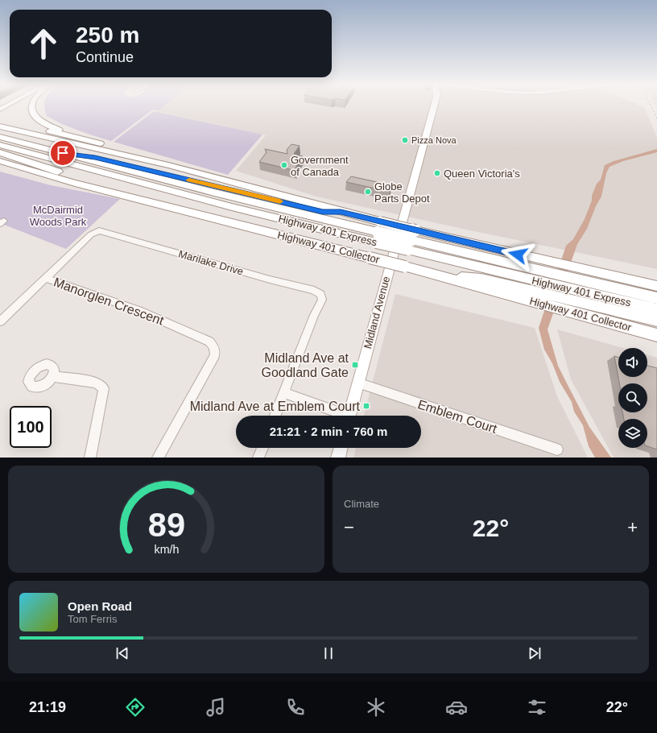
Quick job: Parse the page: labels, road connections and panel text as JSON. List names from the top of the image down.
{
  "streets": {
    "highway": ["Highway 401 Express", "Highway 401 Collector"],
    "main road": ["Midland Avenue"],
    "street": ["Marilake Drive", "Manorglen Crescent", "Emblem Court"]
  },
  "crossings": [
    ["Marilake Drive", "Manorglen Crescent"],
    ["Midland Avenue", "Emblem Court"]
  ],
  "parks": ["McDairmid Woods Park"],
  "places": {
    "other": [
      "Pizza Nova",
      "Government of Canada",
      "Queen Victoria's",
      "Globe Parts Depot"
    ],
    "transit": ["Midland Ave at Goodland Gate", "Midland Ave at Emblem Court"]
  },
  "page": {
    "turn": ["250 m", "Continue"],
    "limit": "100",
    "trip": "21:21 · 2 min · 760 m",
    "tile": "Climate",
    "heat": ["−", "22°", "+"],
    "song": ["Open Road", "Tom Ferris"],
    "tabs": ["21:19", "22°"],
    "gauge": ["89", "km/h"]
  }
}
